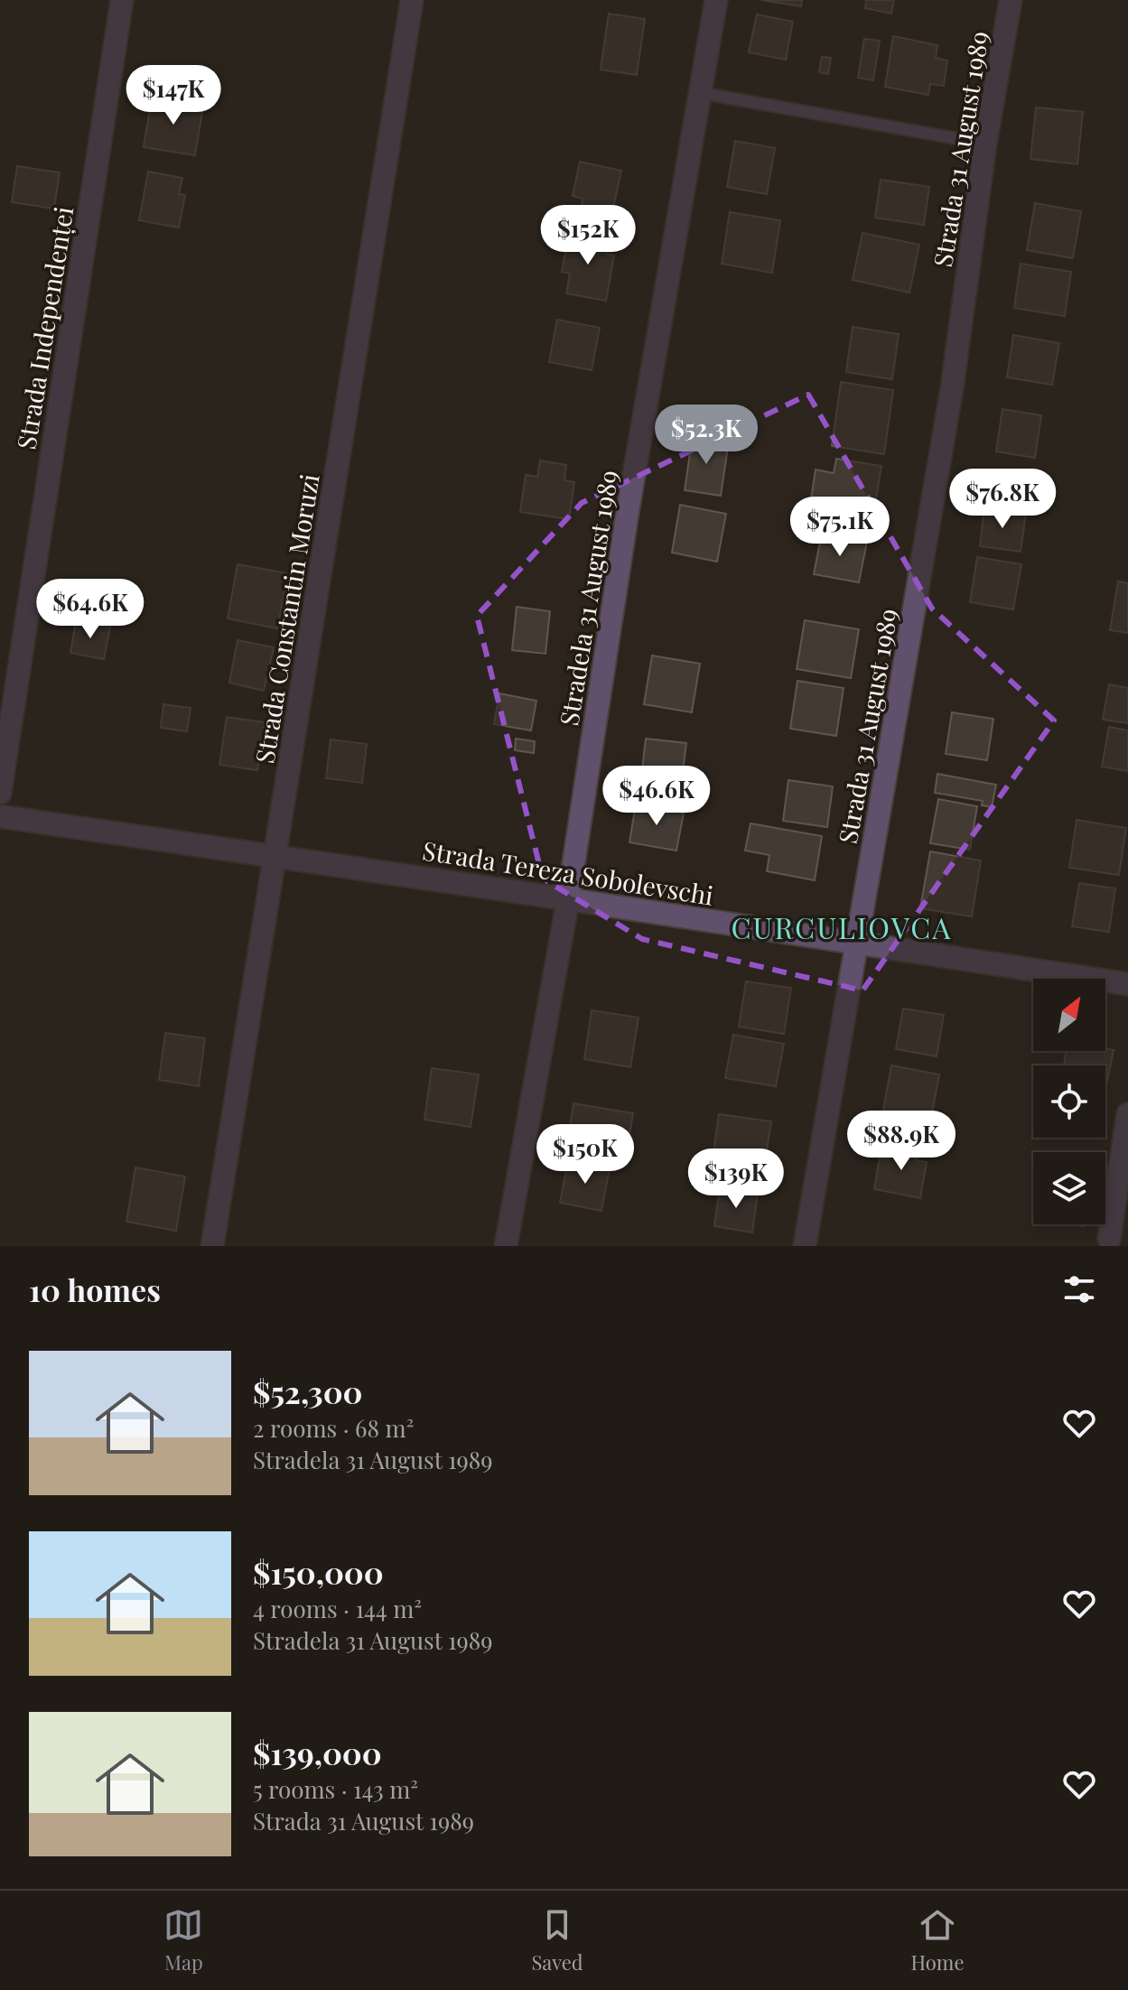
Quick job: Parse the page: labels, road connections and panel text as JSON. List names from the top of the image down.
{
  "streets": {
    "street": [
      "Strada 31 August 1989",
      "Strada Independenței",
      "Stradela 31 August 1989",
      "Strada Constantin Moruzi",
      "Strada Tereza Sobolevschi"
    ]
  },
  "crossings": [
    ["Strada 31 August 1989", "Strada Tereza Sobolevschi"],
    ["Stradela 31 August 1989", "Strada Tereza Sobolevschi"],
    ["Strada Constantin Moruzi", "Strada Tereza Sobolevschi"]
  ],
  "districts": ["CURCULIOVCA"],
  "north": "top right",
  "page": {
    "price": [
      "$147K",
      "$152K",
      "$52.3K",
      "$76.8K",
      "$75.1K",
      "$64.6K",
      "$46.6K",
      "$88.9K",
      "$150K",
      "$139K"
    ],
    "heading": "10 homes",
    "list": [
      {
        "name": "$52,300",
        "note": "2 rooms · 68 m² · Stradela 31 August 1989"
      },
      {
        "name": "$150,000",
        "note": "4 rooms · 144 m² · Stradela 31 August 1989"
      },
      {
        "name": "$139,000",
        "note": "5 rooms · 143 m² · Strada 31 August 1989"
      }
    ],
    "tabs": ["Map", "Saved", "Home"]
  }
}
